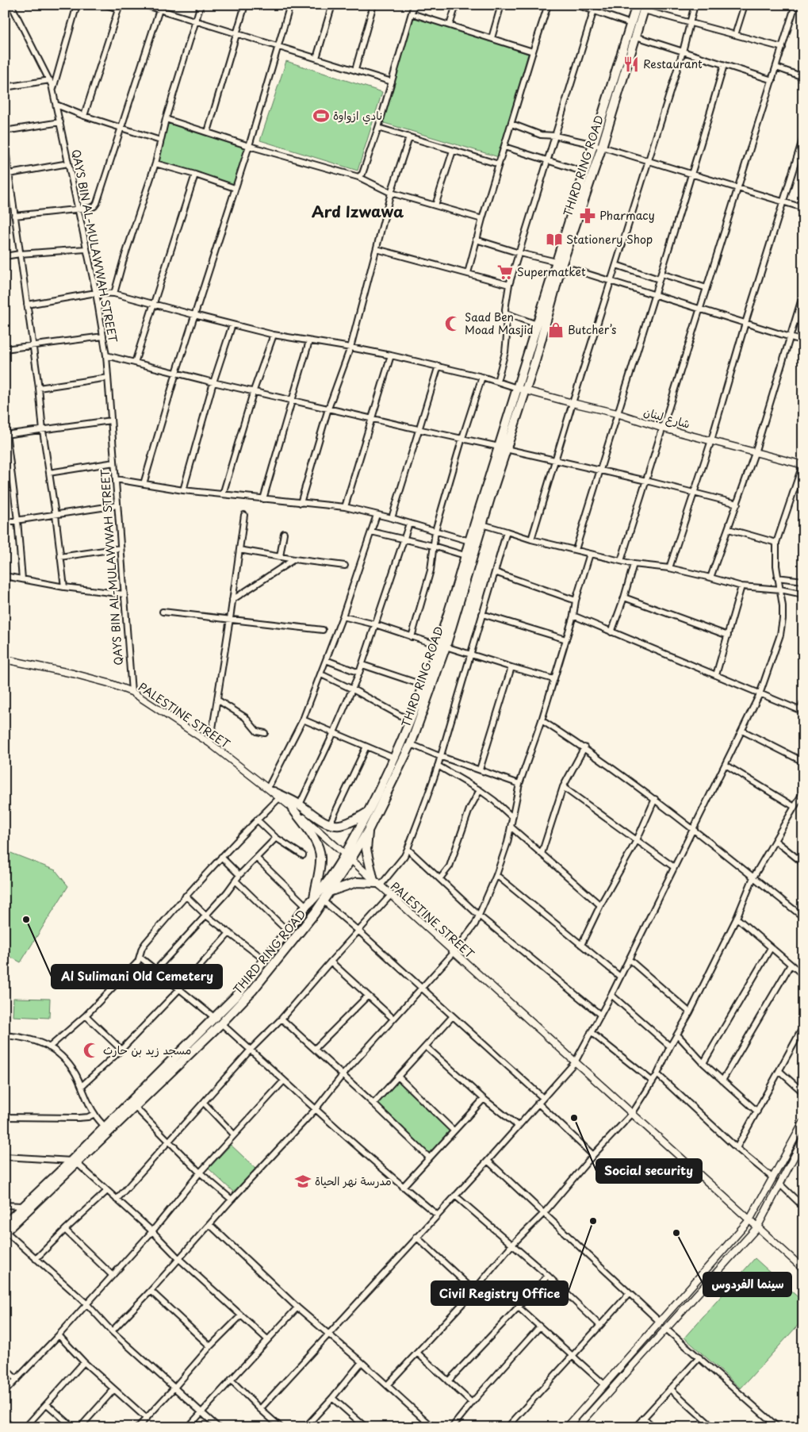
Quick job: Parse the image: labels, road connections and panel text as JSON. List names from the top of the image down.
{
  "streets": {
    "highway": ["THIRD RING ROAD"],
    "street": ["QAYS BIN AL-MULAWWAH STREET", "شارع لبنان", "PALESTINE STREET"]
  },
  "crossings": [
    ["THIRD RING ROAD", "شارع لبنان"],
    ["THIRD RING ROAD", "PALESTINE STREET"],
    ["QAYS BIN AL-MULAWWAH STREET", "PALESTINE STREET"]
  ],
  "districts": ["Ard Izwawa"],
  "places": {
    "restaurant": ["Restaurant"],
    "sports": ["نادي ازواوة"],
    "pharmacy": ["Pharmacy"],
    "library": ["Stationery Shop"],
    "supermarket": ["Supermatket"],
    "mosque": ["Saad Ben Moad Masjid", "مسجد زيد بن حارث"],
    "shop": ["Butcher’s"],
    "other": [
      "Al Sulimani Old Cemetery",
      "Social security",
      "Civil Registry Office",
      "سينما الفردوس"
    ],
    "school or university": ["مدرسة نهر الحياة"]
  }
}
